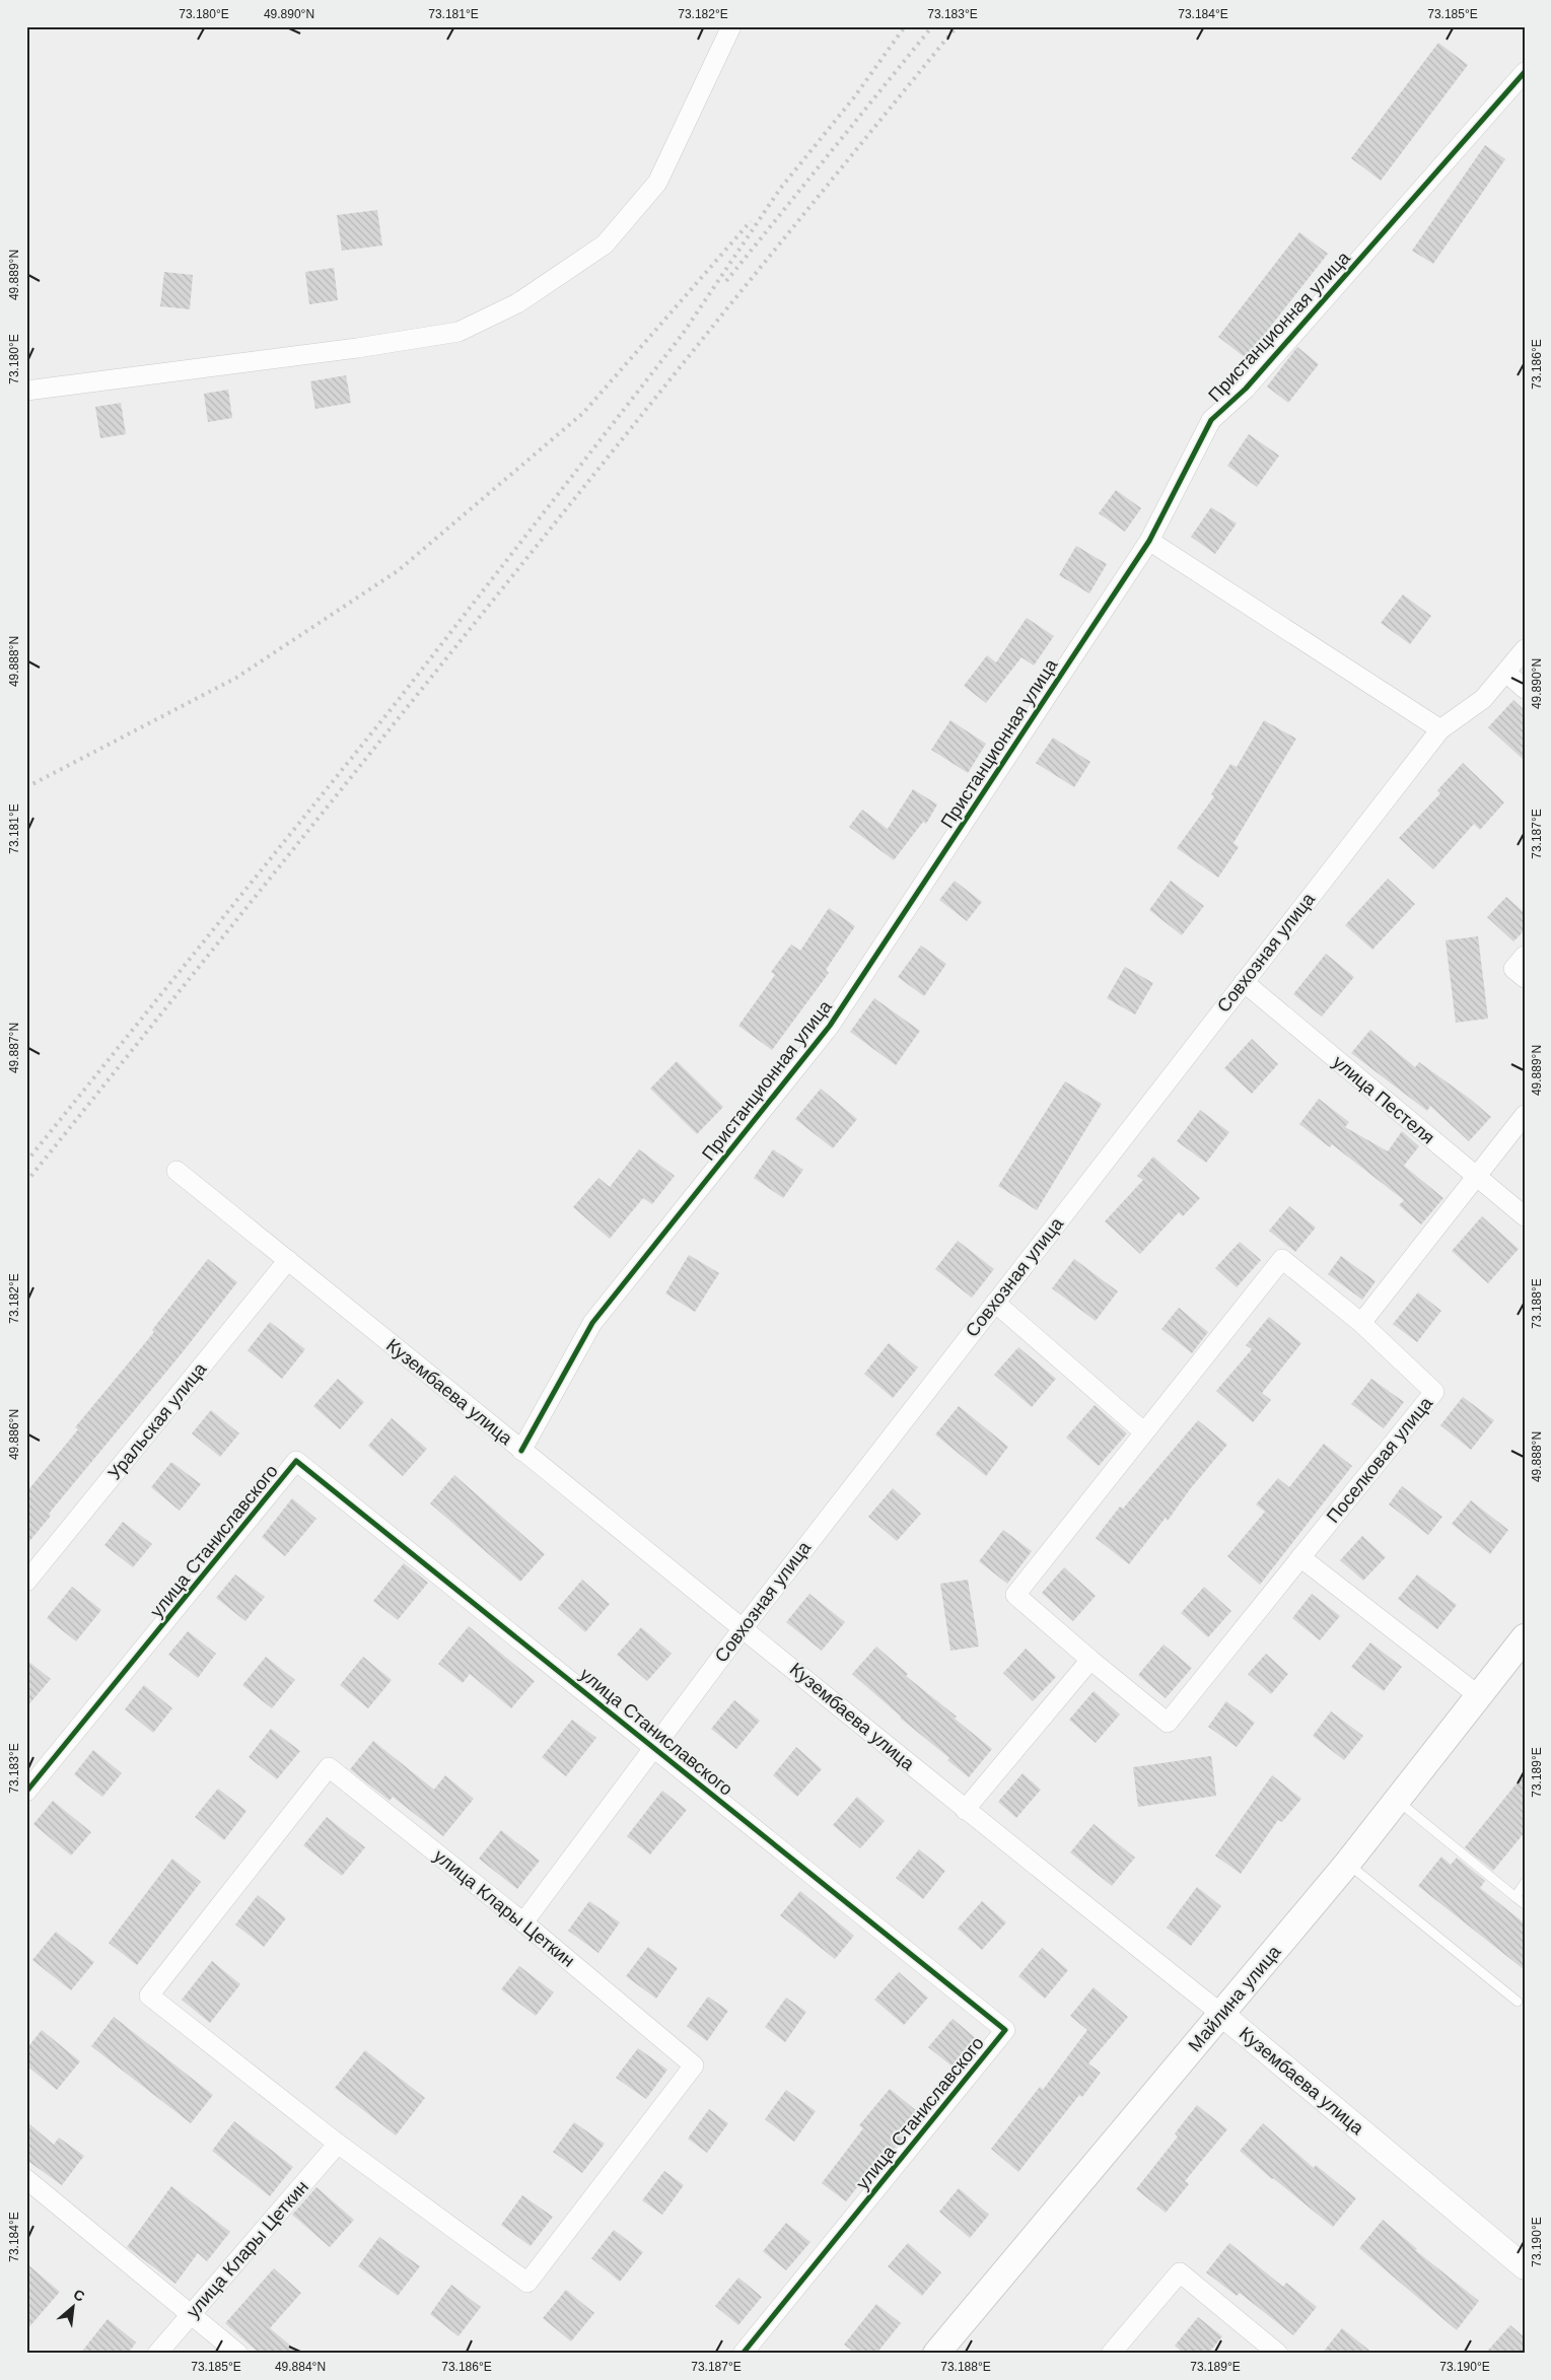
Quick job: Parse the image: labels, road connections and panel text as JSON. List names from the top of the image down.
{
  "streets": {
    "main road": ["Майлина улица"],
    "street": [
      "Пристанционная улица",
      "Совхозная улица",
      "улица Пестеля",
      "Кузембаева улица",
      "Уральская улица",
      "Поселковая улица",
      "улица Станиславского",
      "улица Клары Цеткин"
    ]
  },
  "crossings": [
    ["Пристанционная улица", "Кузембаева улица"],
    ["Совхозная улица", "улица Пестеля"],
    ["Совхозная улица", "Кузембаева улица"],
    ["Совхозная улица", "улица Станиславского"],
    ["Совхозная улица", "улица Клары Цеткин"],
    ["Кузембаева улица", "Уральская улица"],
    ["Кузембаева улица", "Майлина улица"]
  ],
  "north": "top right",
  "coordinates": [
    "73.180°E",
    "49.890°N",
    "73.181°E",
    "73.182°E",
    "73.183°E",
    "73.184°E",
    "73.185°E",
    "49.889°N",
    "73.186°E",
    "49.888°N",
    "73.187°E",
    "49.887°N",
    "73.188°E",
    "49.886°N",
    "73.189°E",
    "73.190°E",
    "49.884°N"
  ]
}
